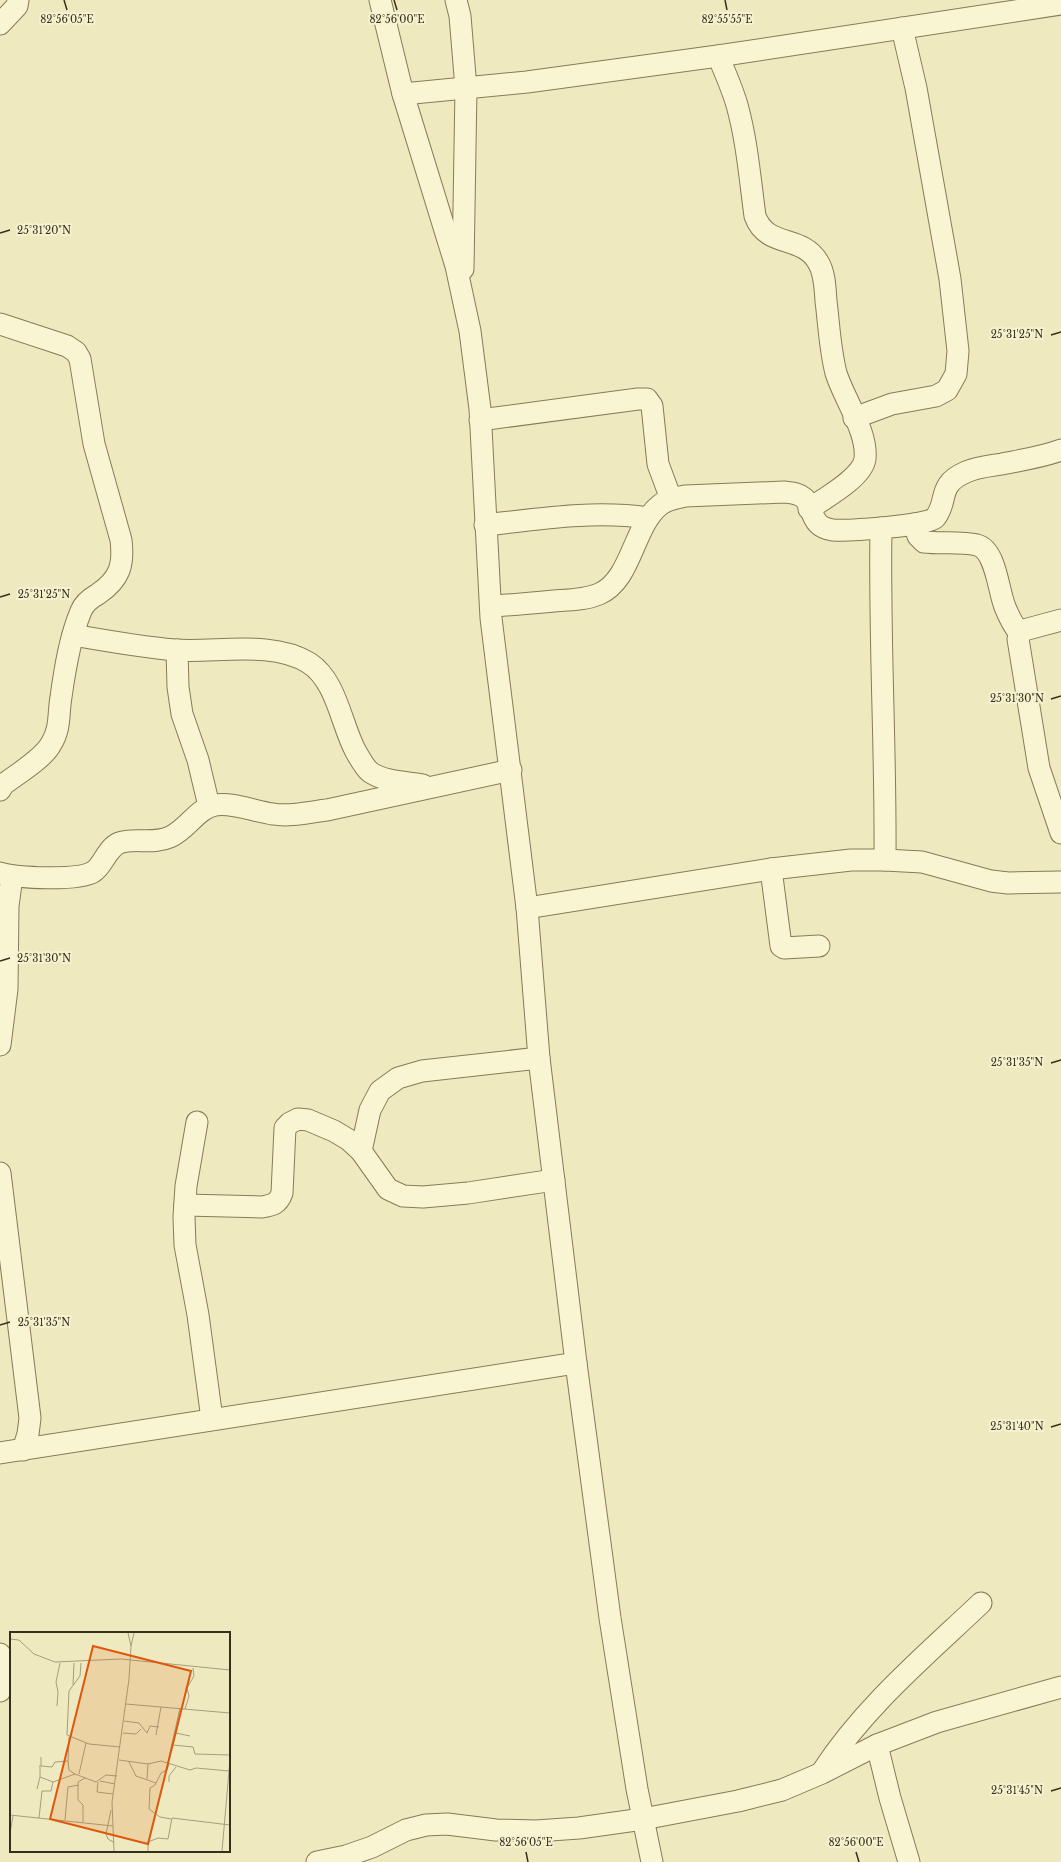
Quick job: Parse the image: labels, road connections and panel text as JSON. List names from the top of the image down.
{
  "coordinates": [
    "82°55'55\"E",
    "82°56'05\"E",
    "82°56'00\"E",
    "25°31'20\"N",
    "25°31'25\"N",
    "25°31'30\"N",
    "25°31'35\"N",
    "25°31'40\"N",
    "25°31'45\"N"
  ]
}
